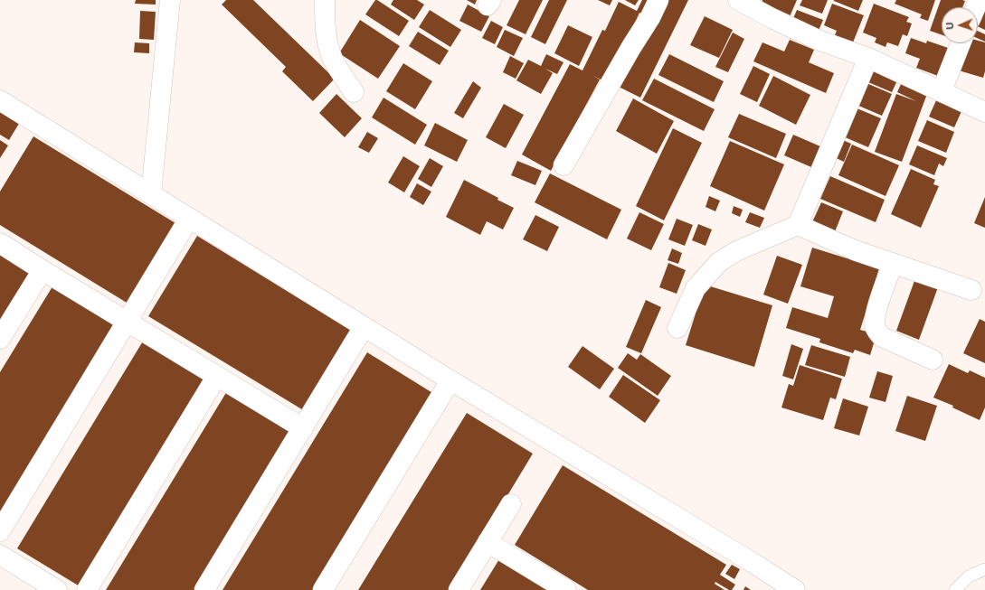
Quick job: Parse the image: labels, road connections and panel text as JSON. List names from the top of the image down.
{
  "north": "left"
}
